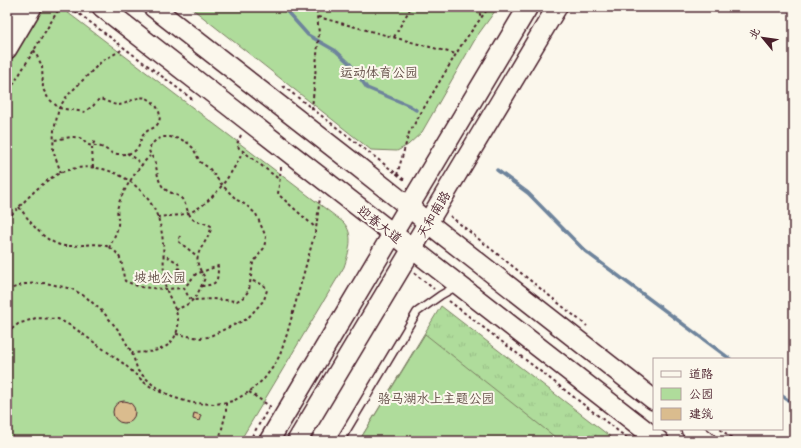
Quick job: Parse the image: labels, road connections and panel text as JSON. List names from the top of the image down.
{
  "streets": {
    "main road": ["天和南路", "迎春大道"]
  },
  "crossings": [
    ["天和南路", "迎春大道"]
  ],
  "parks": ["运动体育公园", "坡地公园", "骆马湖水上主题公园"],
  "legend": ["道路", "公园", "建筑"],
  "north": "top left"
}
